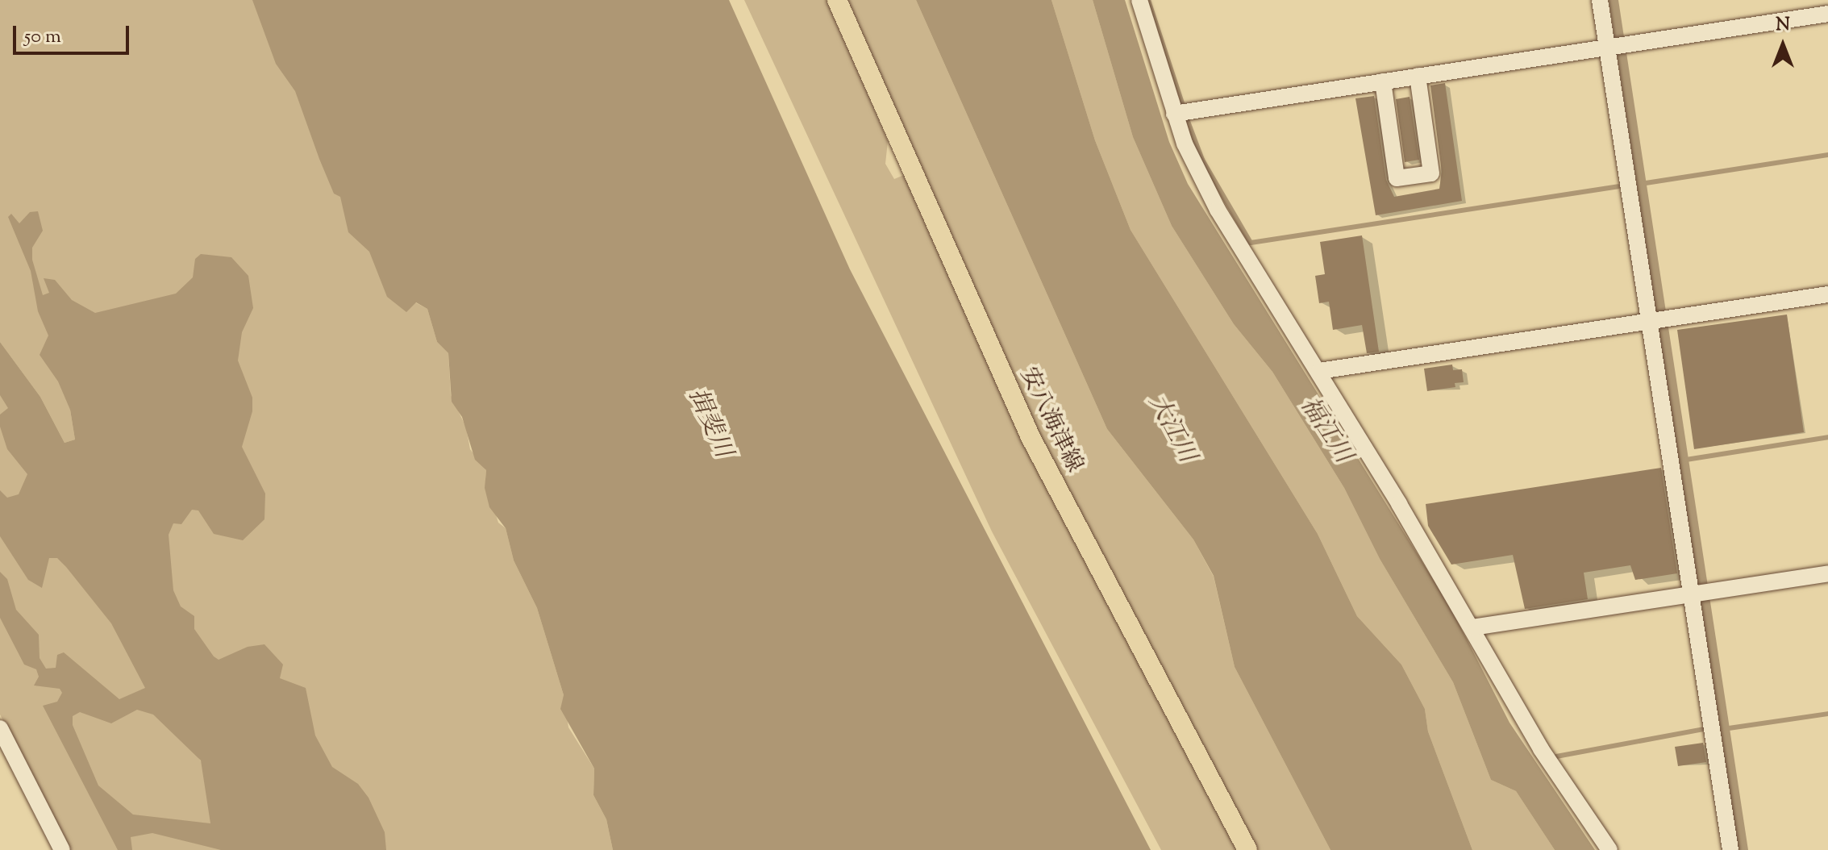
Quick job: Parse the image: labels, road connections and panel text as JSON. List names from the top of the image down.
{
  "streets": {
    "main road": ["安八海津線"]
  },
  "water": ["揖斐川", "大江川", "福江川"],
  "scale_bar": "50 m",
  "north": "top"
}
